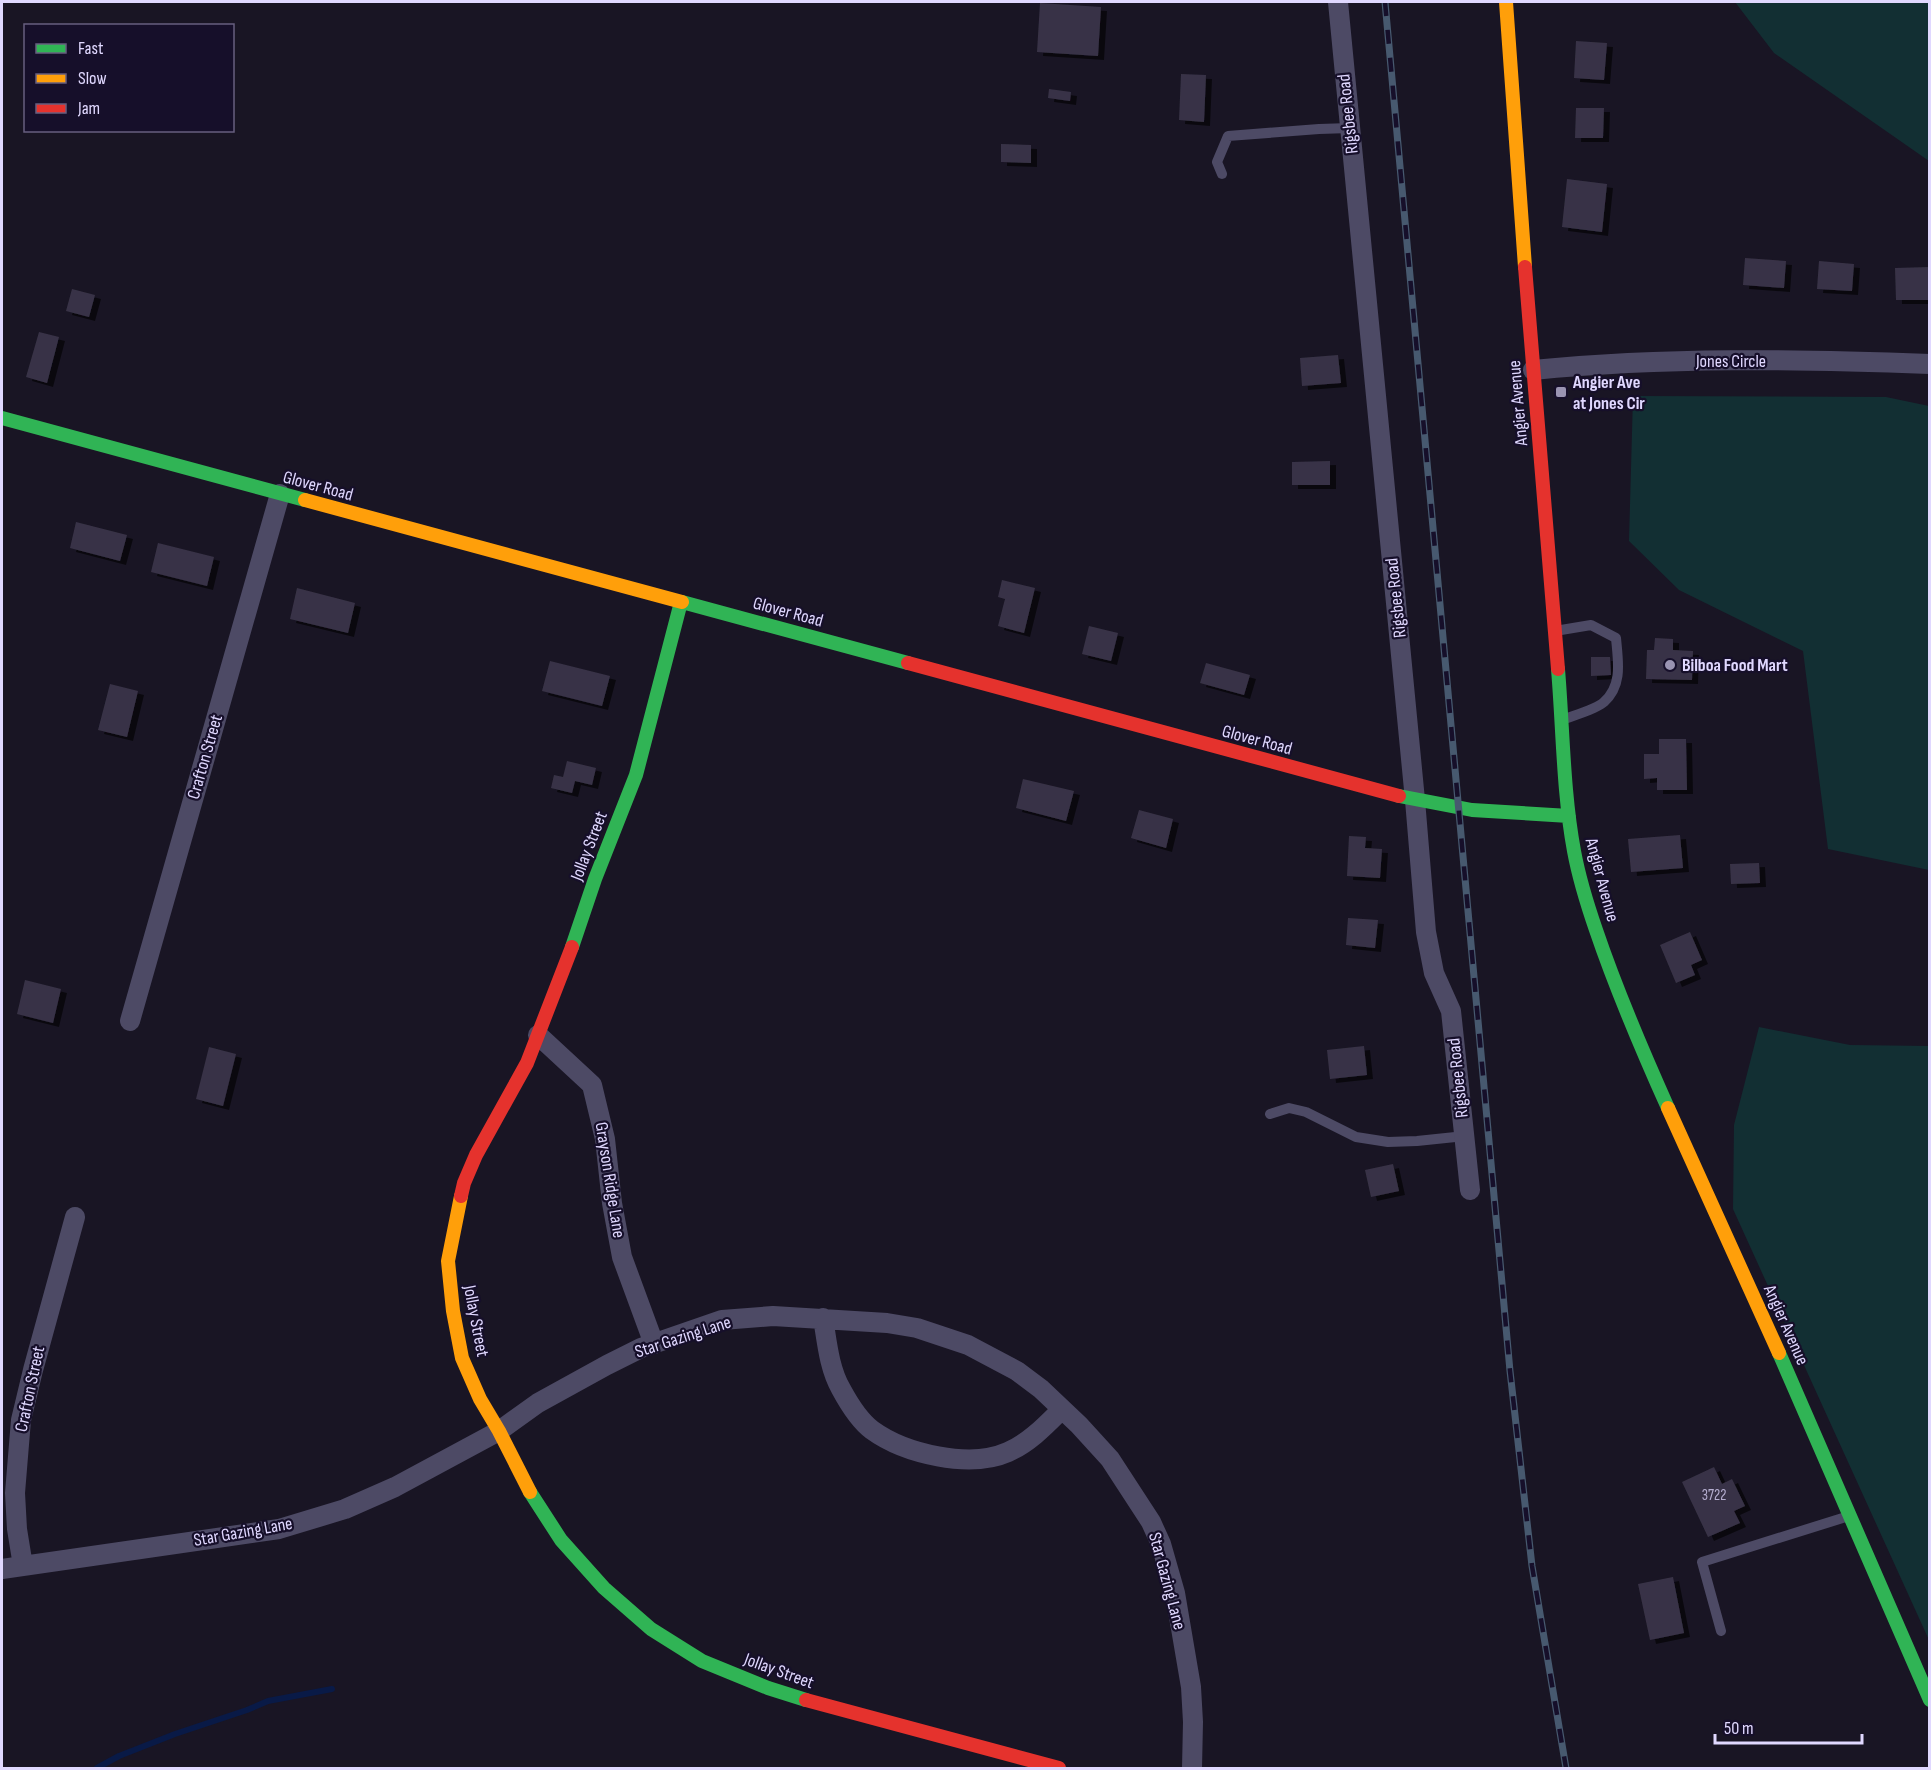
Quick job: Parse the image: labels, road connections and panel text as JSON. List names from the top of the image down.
{
  "streets": {
    "street": [
      "Rigsbee Road",
      "Jones Circle",
      "Angier Avenue",
      "Glover Road",
      "Crafton Street",
      "Jollay Street",
      "Grayson Ridge Lane",
      "Star Gazing Lane"
    ]
  },
  "crossings": [
    ["Rigsbee Road", "Glover Road"],
    ["Jones Circle", "Angier Avenue"],
    ["Angier Avenue", "Glover Road"],
    ["Glover Road", "Crafton Street"],
    ["Glover Road", "Jollay Street"],
    ["Crafton Street", "Star Gazing Lane"],
    ["Jollay Street", "Grayson Ridge Lane"],
    ["Jollay Street", "Star Gazing Lane"],
    ["Grayson Ridge Lane", "Star Gazing Lane"]
  ],
  "places": {
    "transit": ["Angier Ave at Jones Cir"],
    "other": ["Bilboa Food Mart"]
  },
  "house_numbers": ["3722"],
  "legend": ["Fast", "Slow", "Jam"],
  "scale_bar": "50 m"
}
